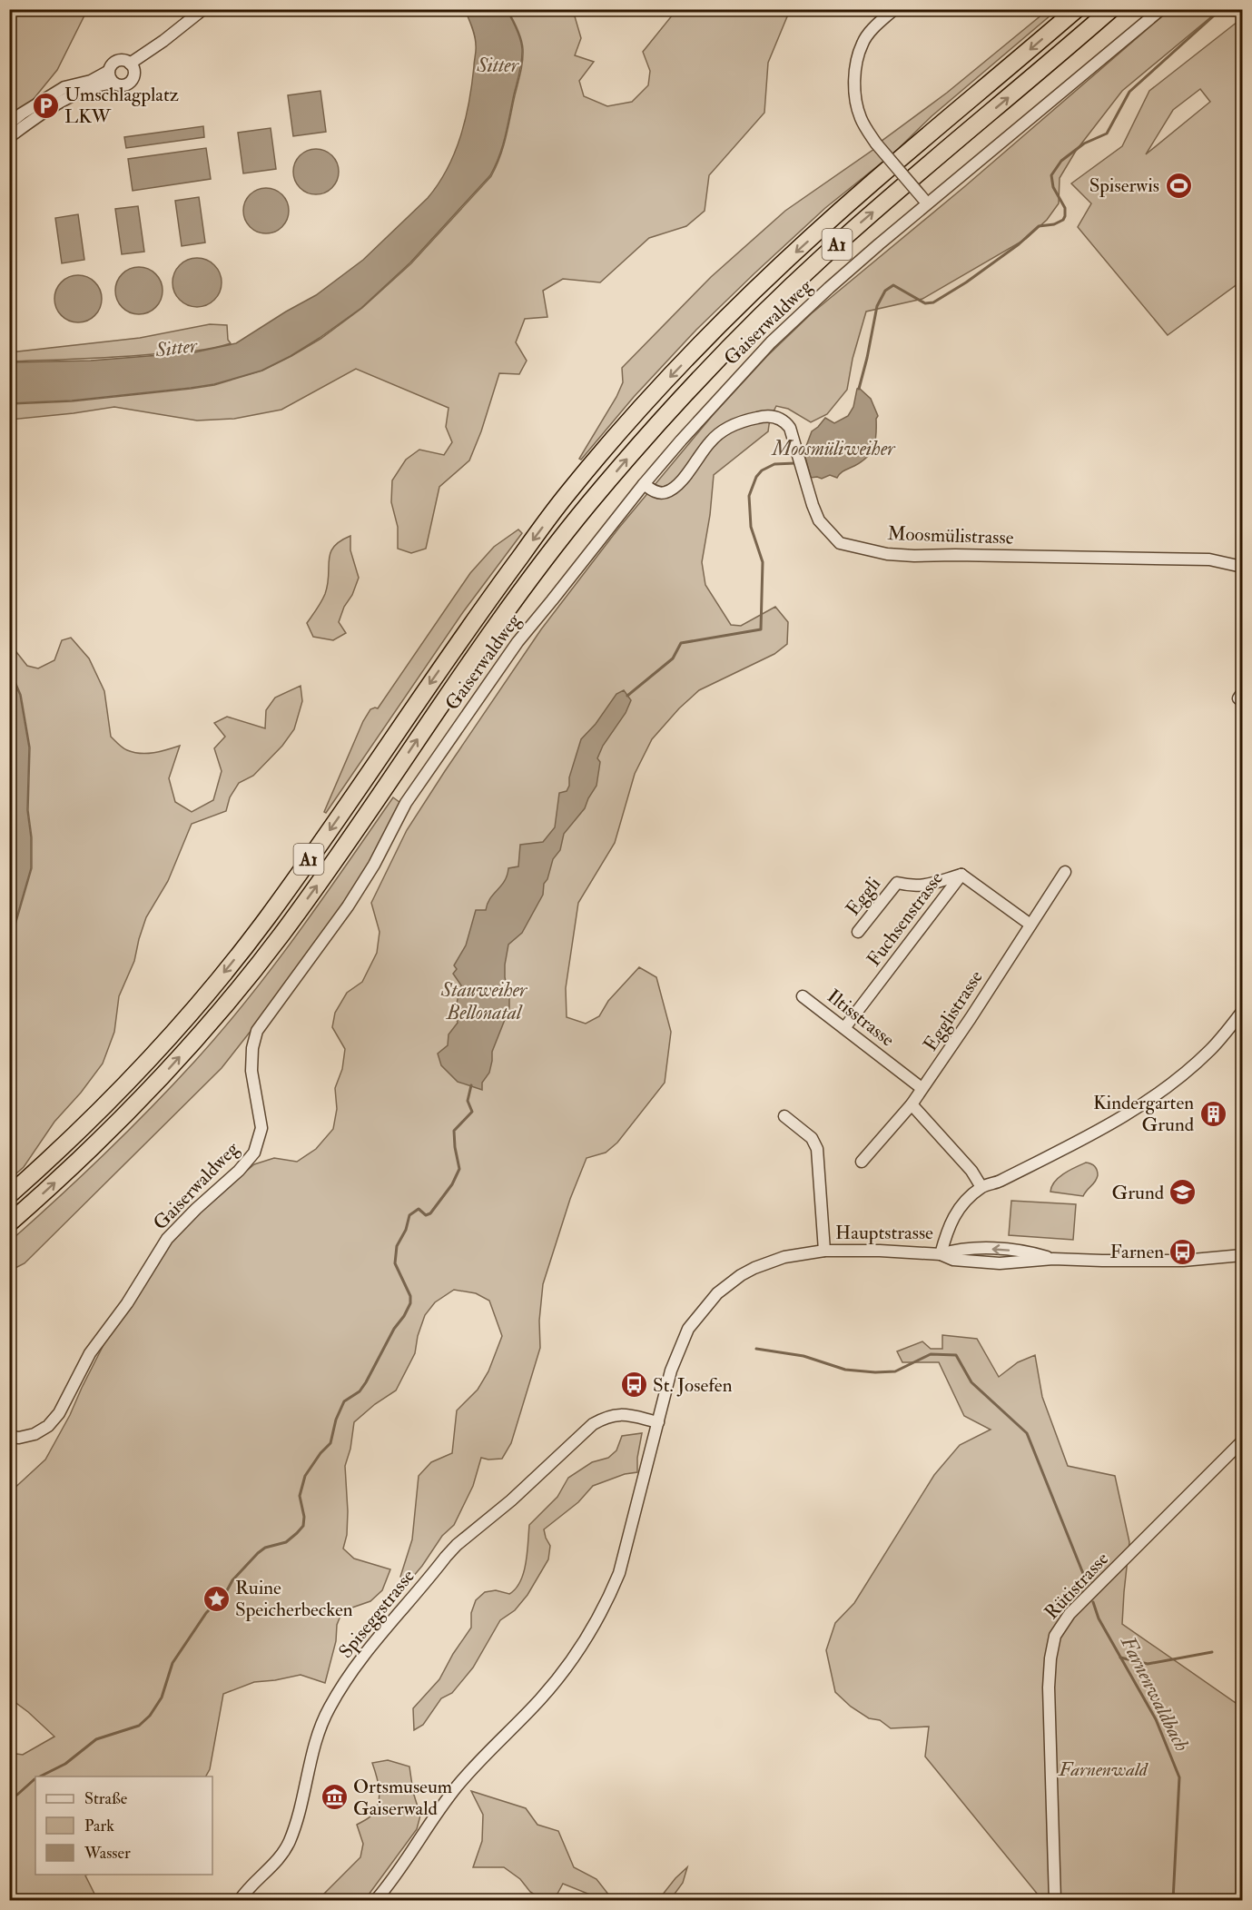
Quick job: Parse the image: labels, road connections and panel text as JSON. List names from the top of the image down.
{
  "streets": {
    "highway": ["A1"],
    "street": [
      "Gaiserwaldweg",
      "Moosmülistrasse",
      "Eggli",
      "Fuchsenstrasse",
      "Egglistrasse",
      "Iltisstrasse",
      "Hauptstrasse",
      "Rütistrasse",
      "Spiseggstrasse"
    ]
  },
  "crossings": [
    ["Gaiserwaldweg", "Moosmülistrasse"],
    ["Eggli", "Fuchsenstrasse"],
    ["Fuchsenstrasse", "Egglistrasse"],
    ["Fuchsenstrasse", "Iltisstrasse"],
    ["Egglistrasse", "Iltisstrasse"],
    ["Hauptstrasse", "Spiseggstrasse"]
  ],
  "water": [
    "Sitter",
    "Moosmüliweiher",
    "Stauweiher Bellonatal",
    "Farnenwaldbach"
  ],
  "parks": ["Farnenwald"],
  "places": {
    "parking": ["Umschlagplatz LKW"],
    "sports": ["Spiserwis"],
    "building": ["Kindergarten Grund"],
    "school or university": ["Grund"],
    "bus stop": ["Farnen", "St. Josefen"],
    "place": ["Ruine Speicherbecken"],
    "museum": ["Ortsmuseum Gaiserwald"]
  },
  "legend": ["Straße", "Park", "Wasser"]
}
